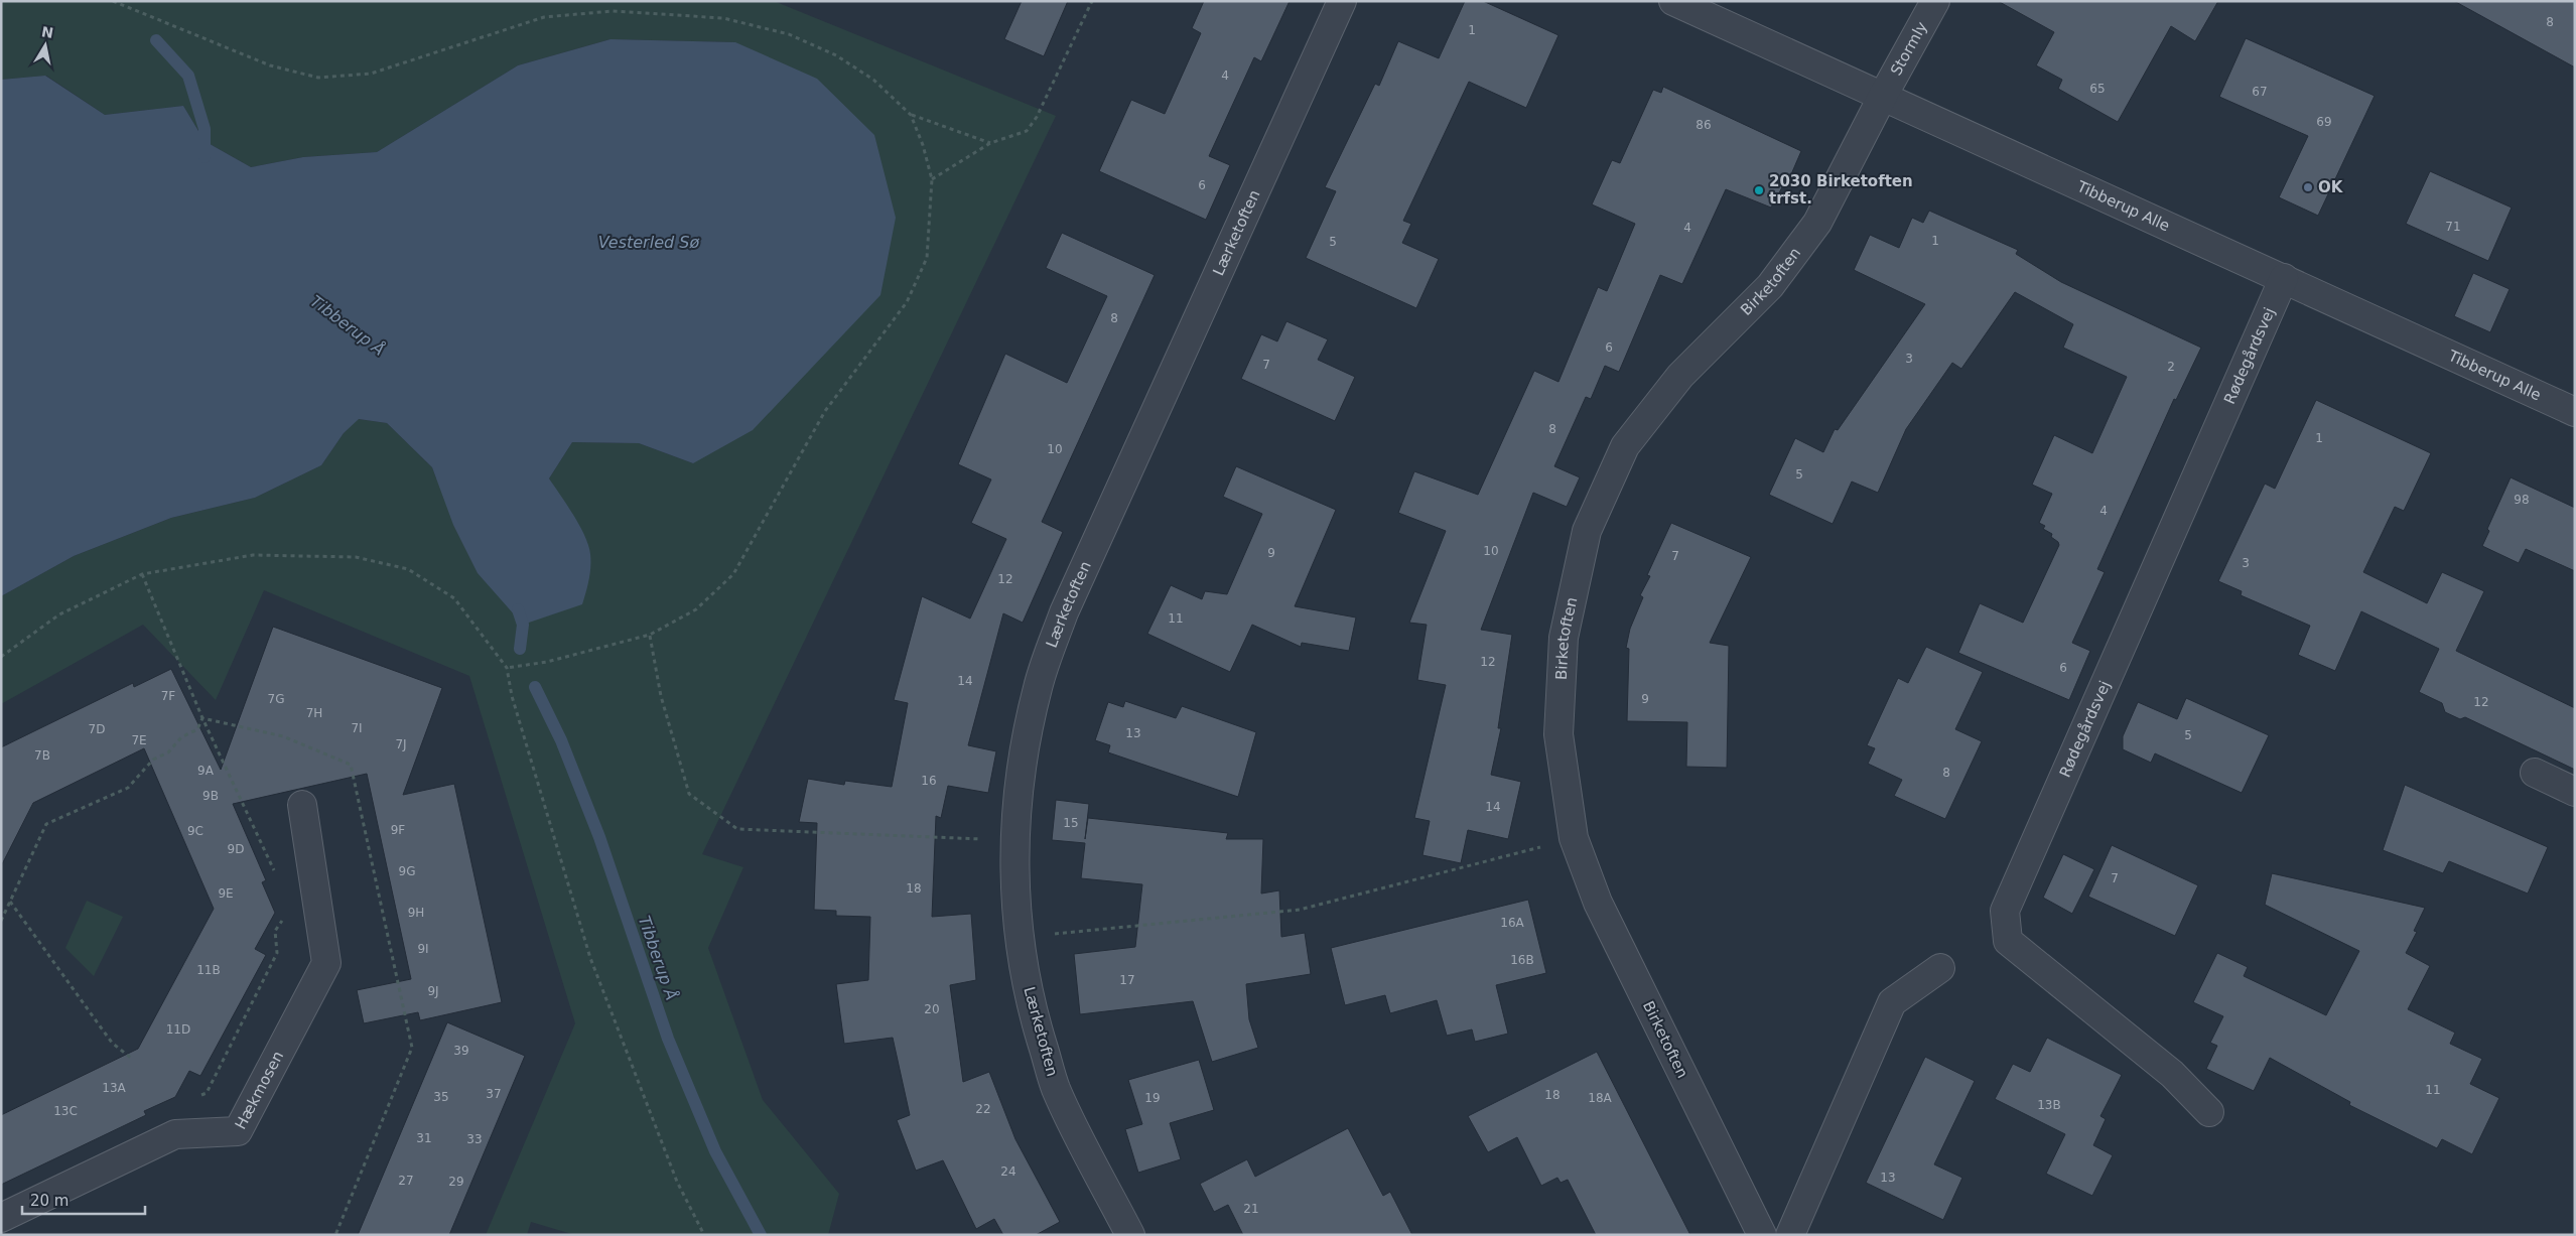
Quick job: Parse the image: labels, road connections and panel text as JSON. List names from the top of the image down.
{
  "streets": {
    "street": [
      "Stormly",
      "Tibberup Alle",
      "Lærketoften",
      "Birketoften",
      "Rødegårdsvej",
      "Hækmosen"
    ]
  },
  "crossings": [
    ["Stormly", "Tibberup Alle"],
    ["Stormly", "Birketoften"],
    ["Tibberup Alle", "Birketoften"],
    ["Tibberup Alle", "Rødegårdsvej"]
  ],
  "water": ["Vesterled Sø", "Tibberup Å"],
  "places": ["OK", "2030 Birketoften trfst."],
  "house_numbers": [
    "8",
    "1",
    "4",
    "65",
    "67",
    "69",
    "86",
    "6",
    "71",
    "4",
    "1",
    "5",
    "8",
    "6",
    "3",
    "7",
    "2",
    "8",
    "1",
    "10",
    "5",
    "98",
    "4",
    "10",
    "9",
    "7",
    "3",
    "12",
    "11",
    "12",
    "6",
    "14",
    "7F",
    "7G",
    "9",
    "12",
    "7H",
    "7I",
    "7D",
    "13",
    "5",
    "7E",
    "7J",
    "7B",
    "9A",
    "8",
    "16",
    "9B",
    "14",
    "15",
    "9F",
    "9C",
    "9D",
    "9G",
    "7",
    "18",
    "9E",
    "9H",
    "16A",
    "9I",
    "16B",
    "11B",
    "17",
    "9J",
    "20",
    "11D",
    "39",
    "13A",
    "11",
    "37",
    "18",
    "35",
    "19",
    "18A",
    "13B",
    "22",
    "13C",
    "31",
    "33",
    "24",
    "13",
    "27",
    "29",
    "21"
  ],
  "scale_bar": "20 m",
  "north": "top"
}
